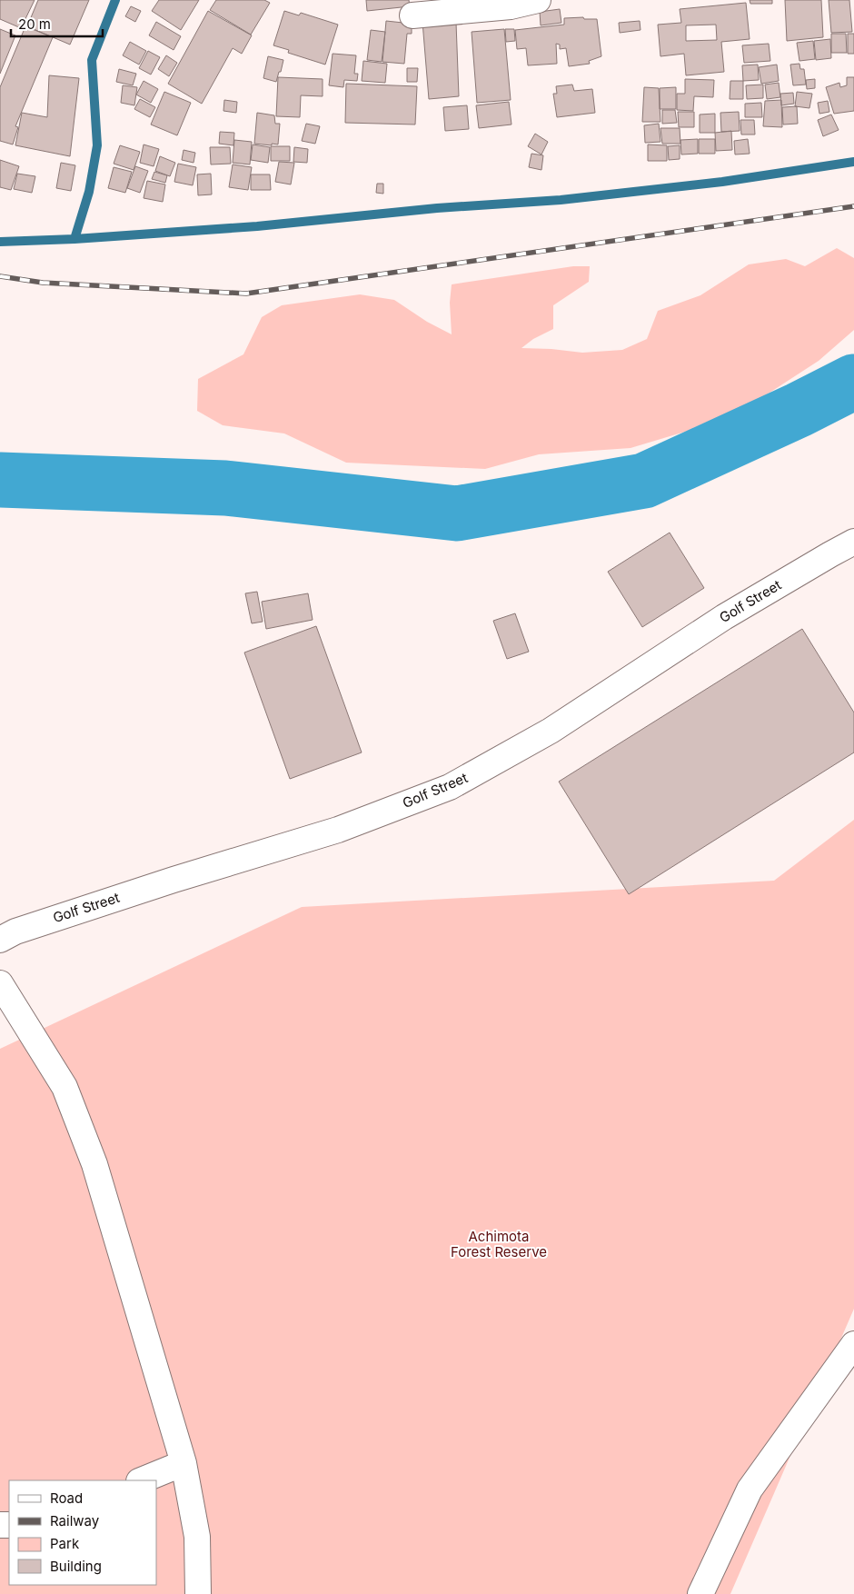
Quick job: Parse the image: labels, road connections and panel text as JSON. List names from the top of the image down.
{
  "streets": {
    "street": ["Golf Street"]
  },
  "parks": ["Achimota Forest Reserve"],
  "legend": [
    "Road",
    "Railway",
    "Park",
    "Building"
  ],
  "scale_bar": "20 m"
}
